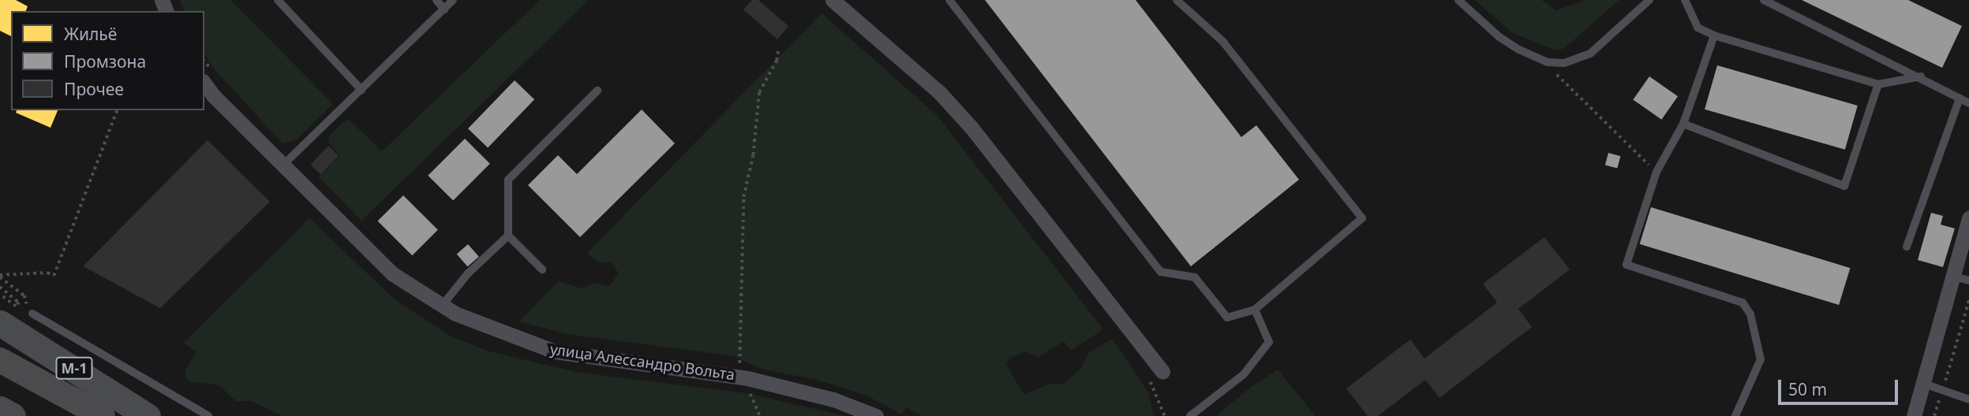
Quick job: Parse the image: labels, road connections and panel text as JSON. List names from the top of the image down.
{
  "streets": {
    "highway": ["М-1"],
    "street": ["улица Алессандро Вольта"]
  },
  "legend": ["Жильё", "Промзона", "Прочее"],
  "scale_bar": "50 m"
}
